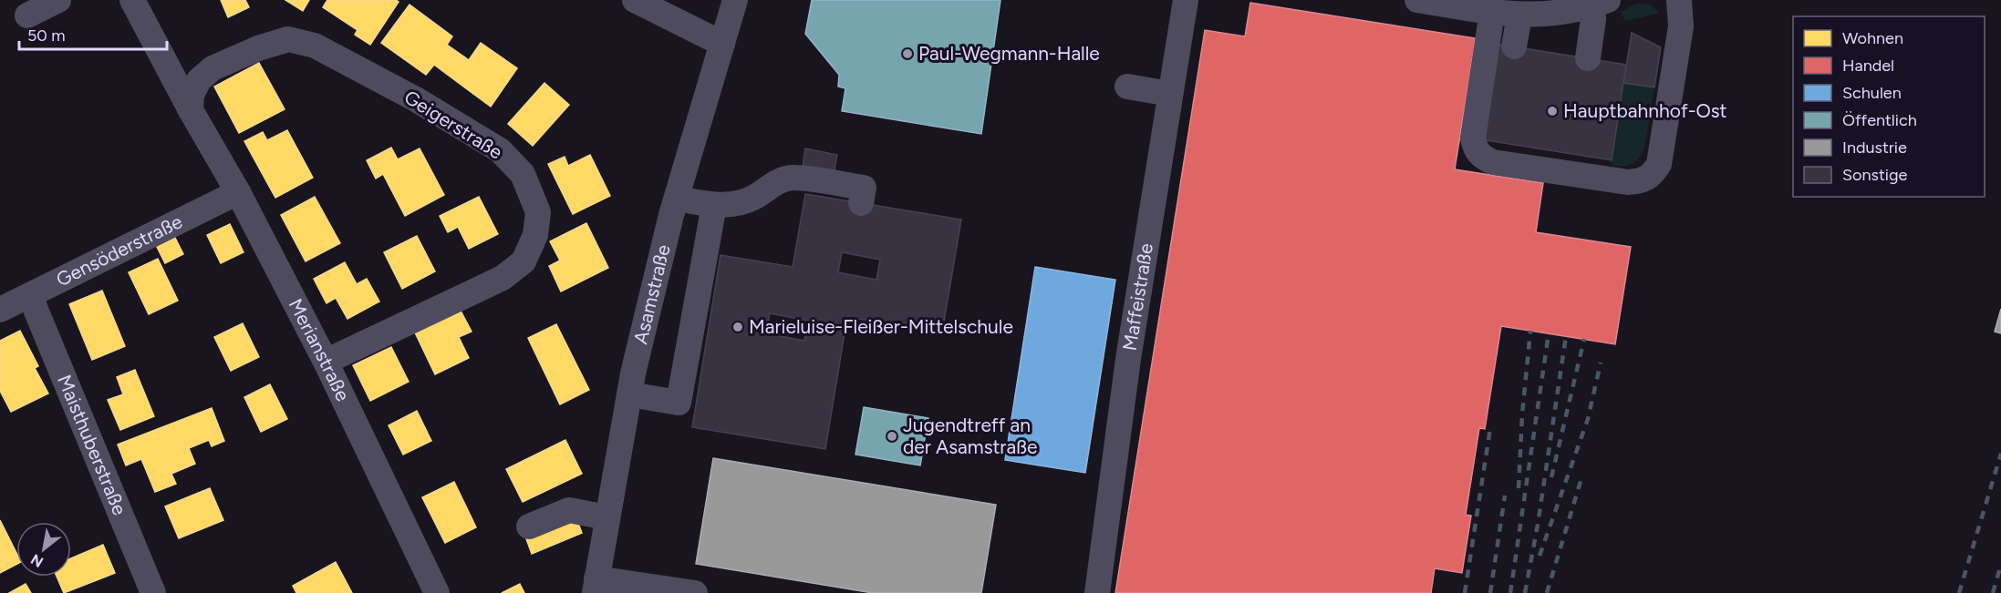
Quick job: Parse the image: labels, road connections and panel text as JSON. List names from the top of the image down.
{
  "streets": {
    "street": [
      "Geigerstraße",
      "Gensöderstraße",
      "Asamstraße",
      "Maffeistraße",
      "Merianstraße",
      "Maisthuberstraße"
    ]
  },
  "crossings": [
    ["Geigerstraße", "Merianstraße"],
    ["Gensöderstraße", "Merianstraße"],
    ["Gensöderstraße", "Maisthuberstraße"]
  ],
  "places": [
    "Paul-Wegmann-Halle",
    "Hauptbahnhof-Ost",
    "Marieluise-Fleißer-Mittelschule",
    "Jugendtreff an der Asamstraße"
  ],
  "legend": [
    "Wohnen",
    "Handel",
    "Schulen",
    "Öffentlich",
    "Industrie",
    "Sonstige"
  ],
  "scale_bar": "50 m",
  "north": "bottom left"
}
